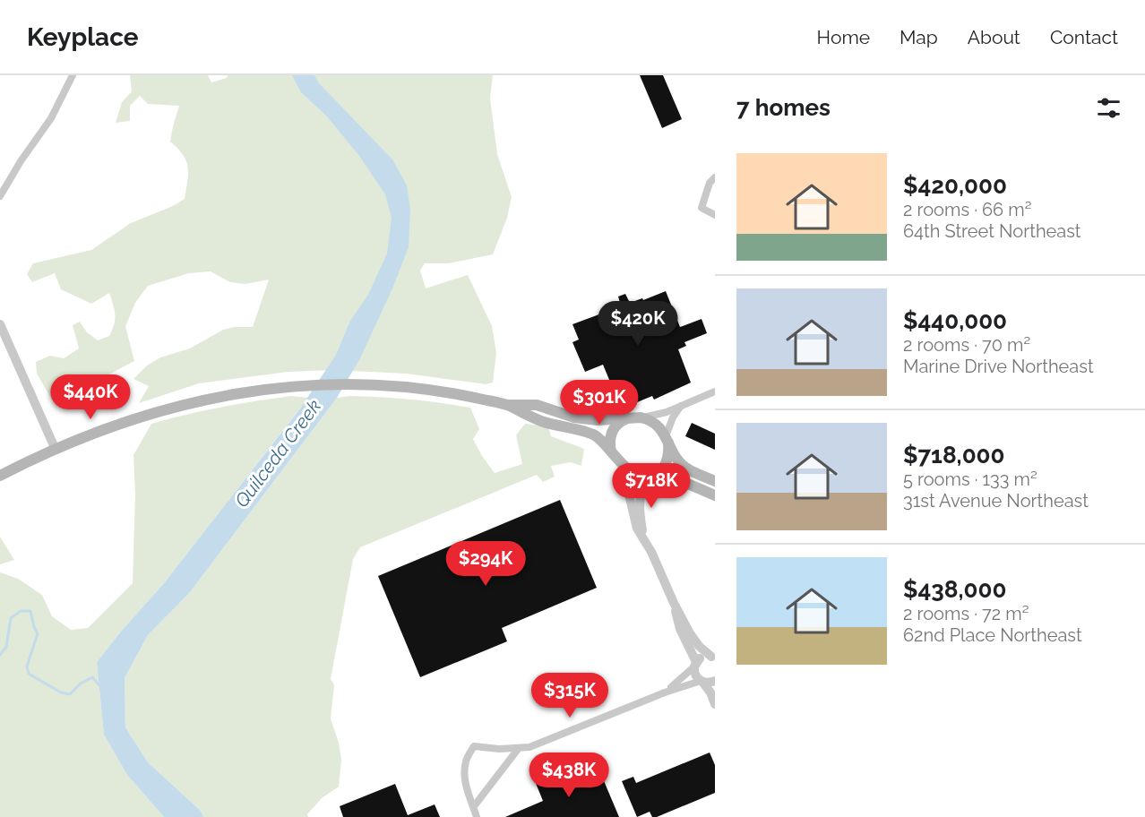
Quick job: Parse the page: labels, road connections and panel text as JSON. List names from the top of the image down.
{
  "water": ["Quilceda Creek"],
  "page": {
    "header": "Keyplace",
    "nav": [
      "Home",
      "Map",
      "About",
      "Contact"
    ],
    "heading": "7 homes",
    "list": [
      {
        "name": "$420,000",
        "note": "2 rooms · 66 m² · 64th Street Northeast"
      },
      {
        "name": "$440,000",
        "note": "2 rooms · 70 m² · Marine Drive Northeast"
      },
      {
        "name": "$718,000",
        "note": "5 rooms · 133 m² · 31st Avenue Northeast"
      },
      {
        "name": "$438,000",
        "note": "2 rooms · 72 m² · 62nd Place Northeast"
      }
    ],
    "price": [
      "$420K",
      "$440K",
      "$301K",
      "$718K",
      "$294K",
      "$315K",
      "$438K"
    ]
  }
}
